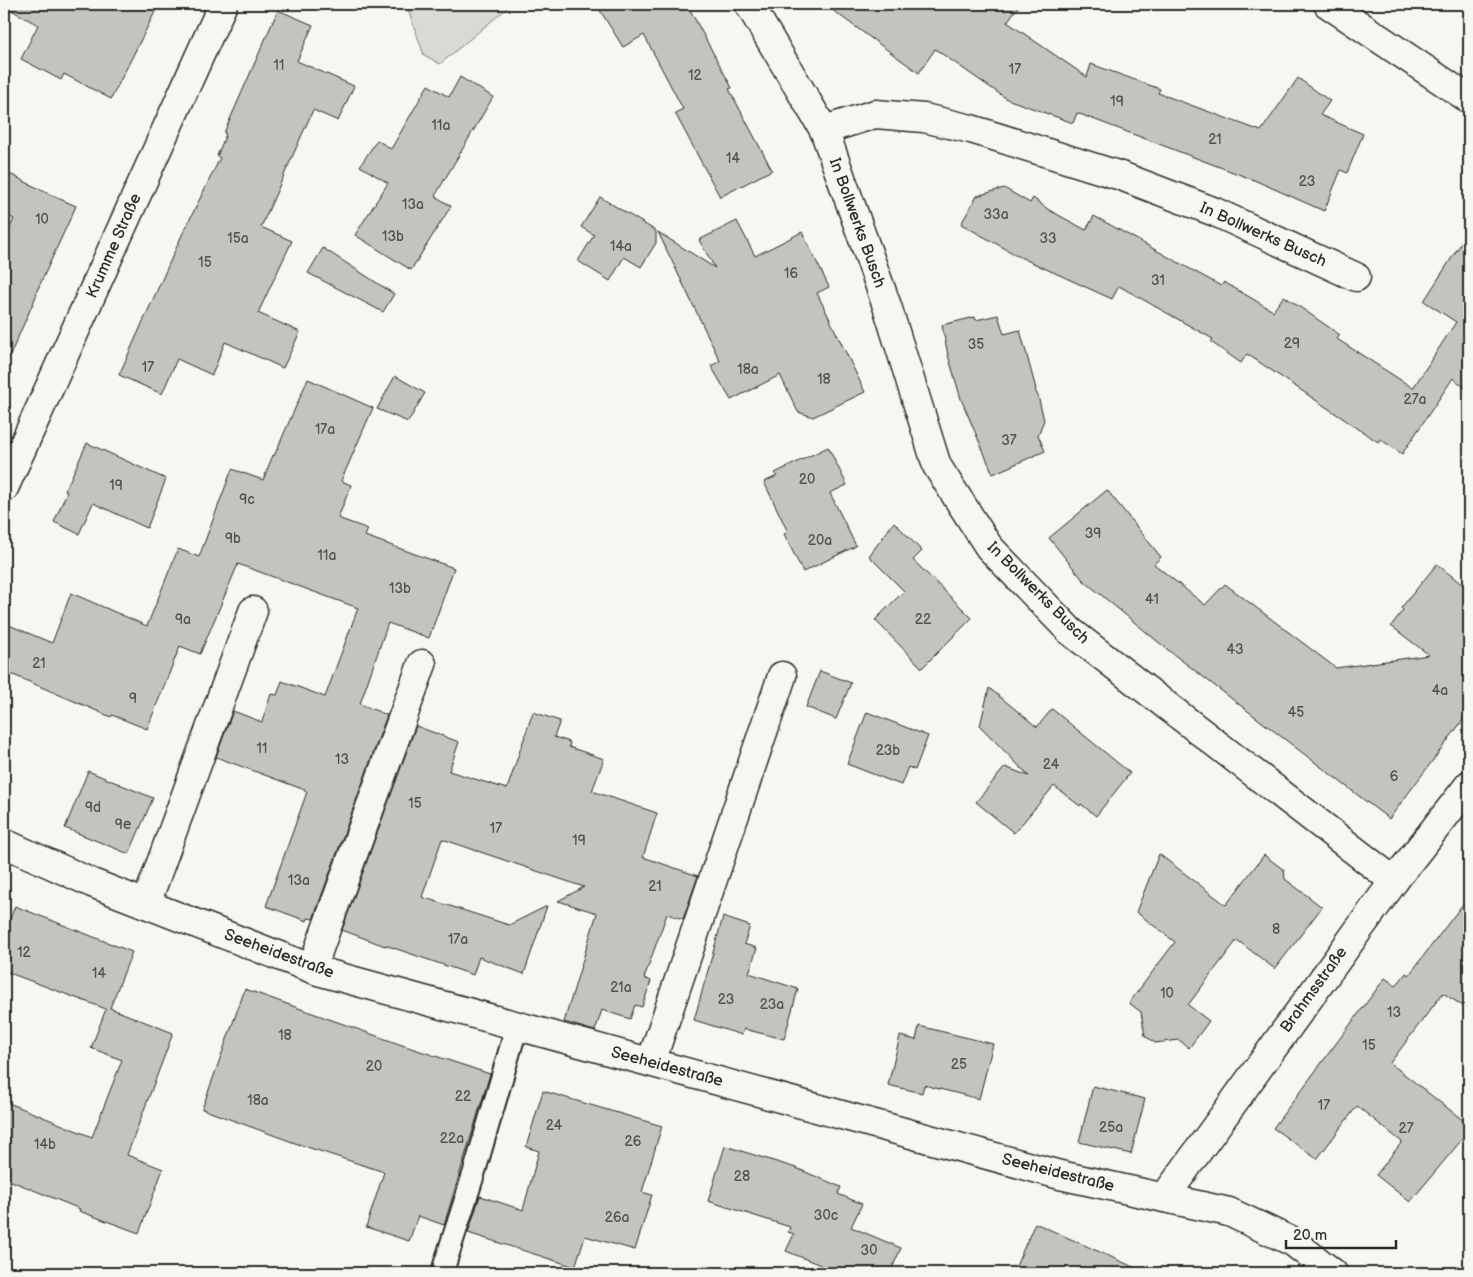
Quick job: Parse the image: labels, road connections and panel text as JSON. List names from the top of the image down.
{
  "streets": {
    "street": [
      "In Bollwerks Busch",
      "Krumme Straße",
      "Seeheidestraße",
      "Brahmsstraße"
    ]
  },
  "crossings": [
    ["In Bollwerks Busch", "Brahmsstraße"],
    ["Seeheidestraße", "Brahmsstraße"]
  ],
  "house_numbers": [
    "11",
    "17",
    "12",
    "19",
    "11a",
    "21",
    "14",
    "23",
    "13a",
    "33a",
    "10",
    "13b",
    "15a",
    "33",
    "14a",
    "15",
    "16",
    "31",
    "29",
    "35",
    "17",
    "18a",
    "18",
    "27a",
    "17a",
    "37",
    "20",
    "19",
    "9c",
    "39",
    "9b",
    "20a",
    "11a",
    "13b",
    "41",
    "9a",
    "22",
    "43",
    "21",
    "4a",
    "9",
    "45",
    "11",
    "23b",
    "13",
    "24",
    "6",
    "15",
    "9d",
    "9e",
    "17",
    "19",
    "13a",
    "21",
    "8",
    "17a",
    "12",
    "14",
    "21a",
    "10",
    "23",
    "23a",
    "13",
    "18",
    "15",
    "25",
    "20",
    "22",
    "18a",
    "17",
    "24",
    "25a",
    "27",
    "22a",
    "26",
    "14b",
    "28",
    "30c",
    "26a",
    "30"
  ],
  "scale_bar": "20 m"
}
